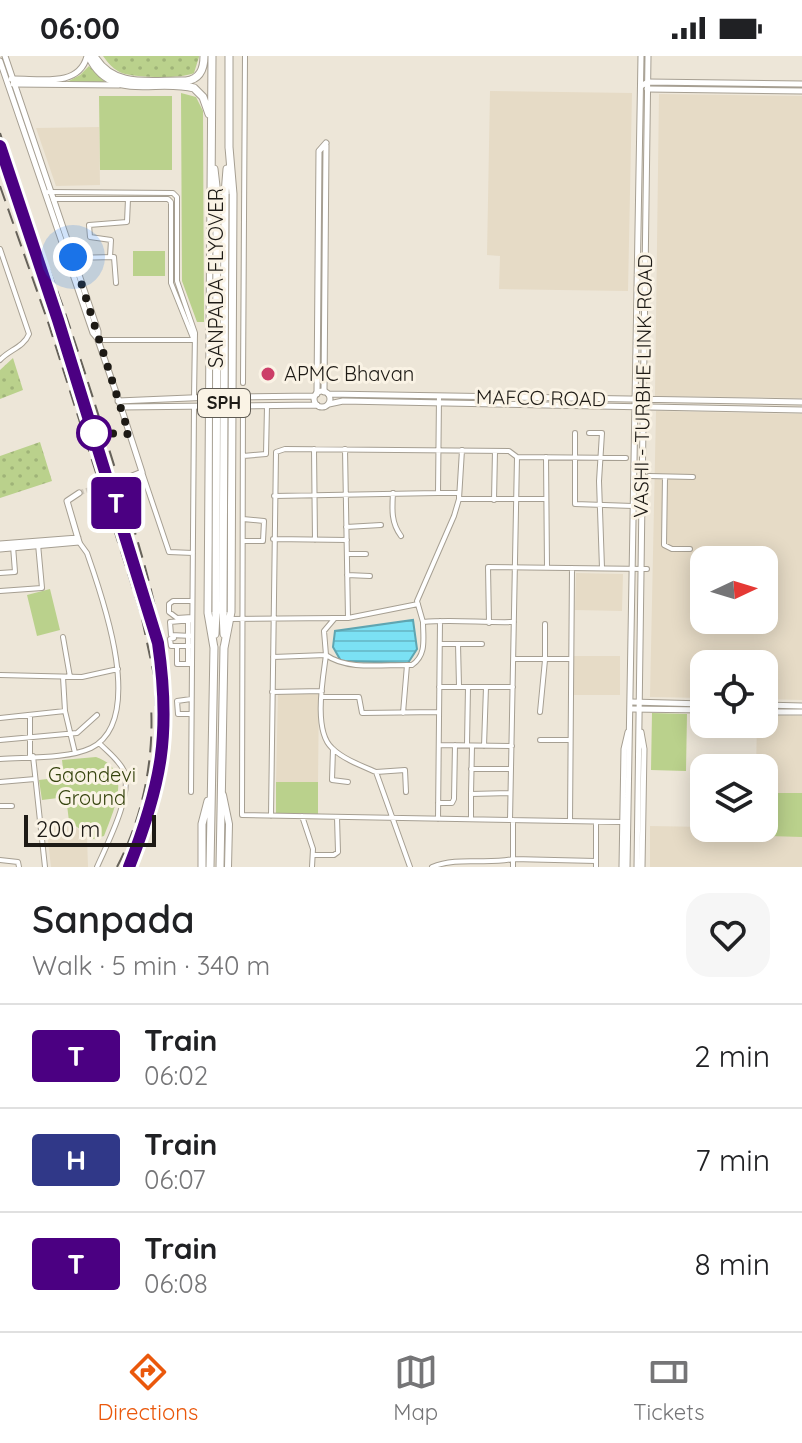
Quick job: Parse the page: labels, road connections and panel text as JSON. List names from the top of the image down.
{
  "streets": {
    "highway": ["SANPADA FLYOVER", "SPH"],
    "main road": ["VASHI - TURBHE LINK ROAD", "MAFCO ROAD"]
  },
  "crossings": [
    ["SANPADA FLYOVER", "SPH"],
    ["VASHI - TURBHE LINK ROAD", "MAFCO ROAD"]
  ],
  "parks": ["Gaondevi Ground"],
  "places": ["APMC Bhavan"],
  "scale_bar": "200 m",
  "north": "right",
  "page": {
    "status": "06:00",
    "on_map": "T",
    "scale": "200 m",
    "heading": ["Sanpada", "Walk · 5 min · 340 m"],
    "list": [
      {
        "mark": "T",
        "name": "Train",
        "note": "06:02",
        "value": "2 min"
      },
      {
        "mark": "H",
        "name": "Train",
        "note": "06:07",
        "value": "7 min"
      },
      {
        "mark": "T",
        "name": "Train",
        "note": "06:08",
        "value": "8 min"
      }
    ],
    "tabs": ["Directions", "Map", "Tickets"]
  }
}
